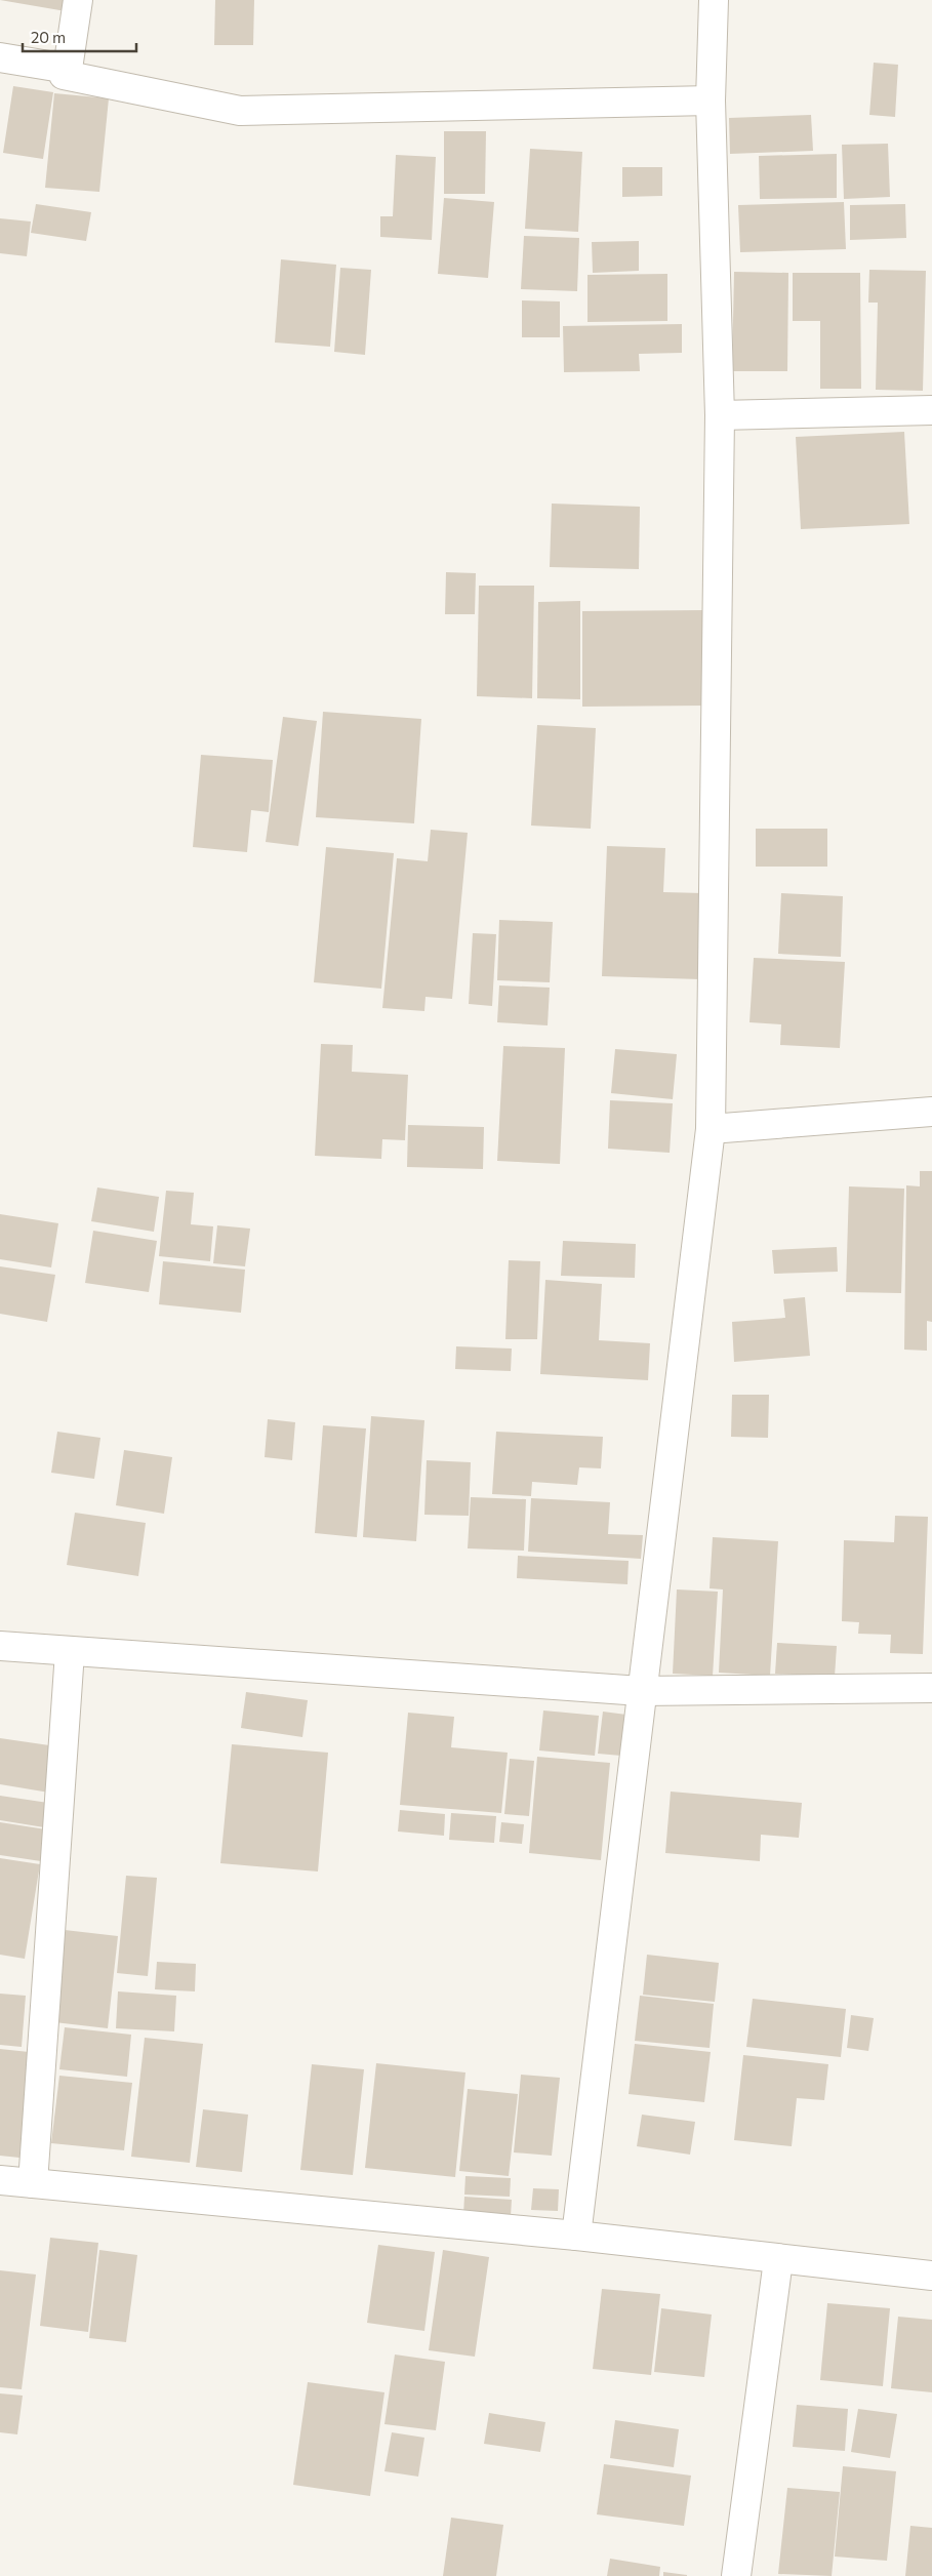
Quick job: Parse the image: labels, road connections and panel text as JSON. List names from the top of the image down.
{
  "scale_bar": "20 m"
}
